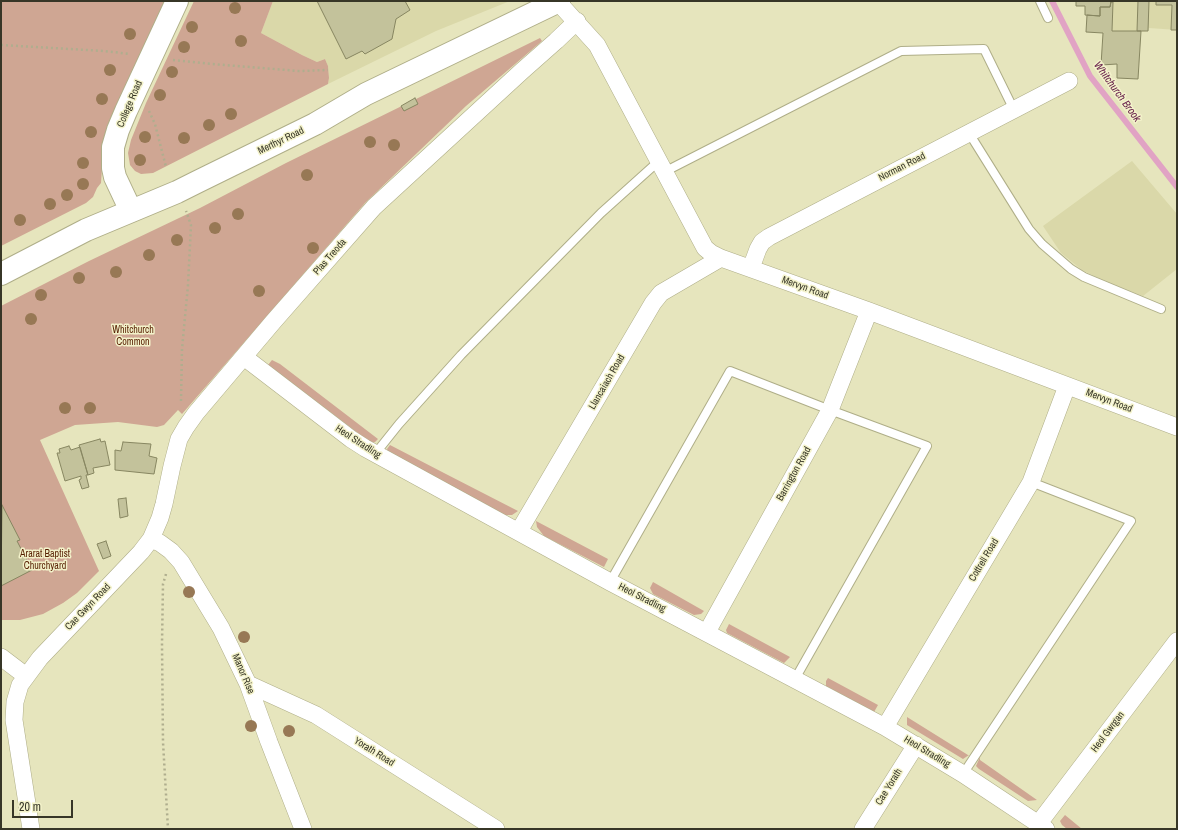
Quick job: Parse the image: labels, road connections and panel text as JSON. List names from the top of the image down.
{
  "streets": {
    "street": [
      "College Road",
      "Merthyr Road",
      "Norman Road",
      "Plas Treoda",
      "Mervyn Road",
      "Llancaiach Road",
      "Heol Stradling",
      "Barrington Road",
      "Cottrell Road",
      "Cae Gwyn Road",
      "Manor Rise",
      "Heol Gwrgan",
      "Yorath Road",
      "Cae Yorath"
    ]
  },
  "crossings": [
    ["College Road", "Merthyr Road"],
    ["Merthyr Road", "Mervyn Road"],
    ["Norman Road", "Mervyn Road"],
    ["Plas Treoda", "Mervyn Road"],
    ["Plas Treoda", "Heol Stradling"],
    ["Plas Treoda", "Cae Gwyn Road"],
    ["Plas Treoda", "Manor Rise"],
    ["Mervyn Road", "Llancaiach Road"],
    ["Mervyn Road", "Barrington Road"],
    ["Mervyn Road", "Cottrell Road"],
    ["Llancaiach Road", "Heol Stradling"],
    ["Heol Stradling", "Barrington Road"],
    ["Heol Stradling", "Cottrell Road"],
    ["Heol Stradling", "Heol Gwrgan"],
    ["Heol Stradling", "Cae Yorath"],
    ["Cae Gwyn Road", "Manor Rise"],
    ["Manor Rise", "Yorath Road"]
  ],
  "water": ["Whitchurch Brook"],
  "parks": ["Whitchurch Common", "Ararat Baptist Churchyard"],
  "scale_bar": "20 m"
}
